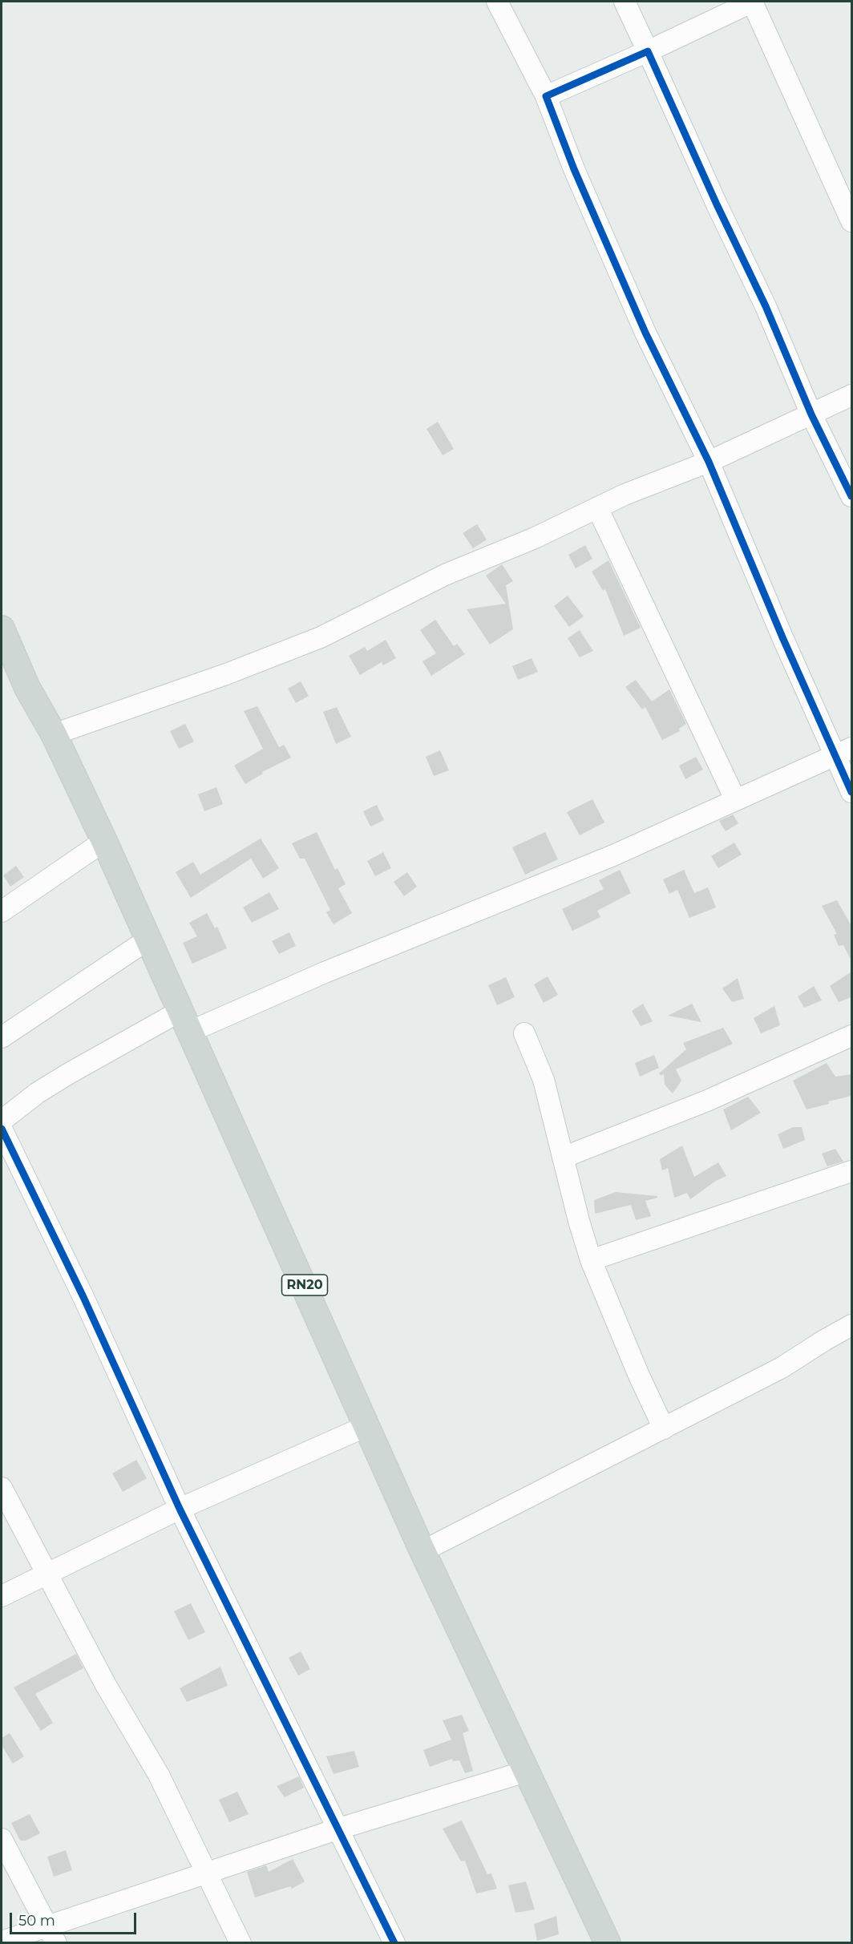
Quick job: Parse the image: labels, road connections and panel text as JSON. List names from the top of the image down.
{
  "streets": {
    "main road": ["RN20"]
  },
  "scale_bar": "50 m"
}
